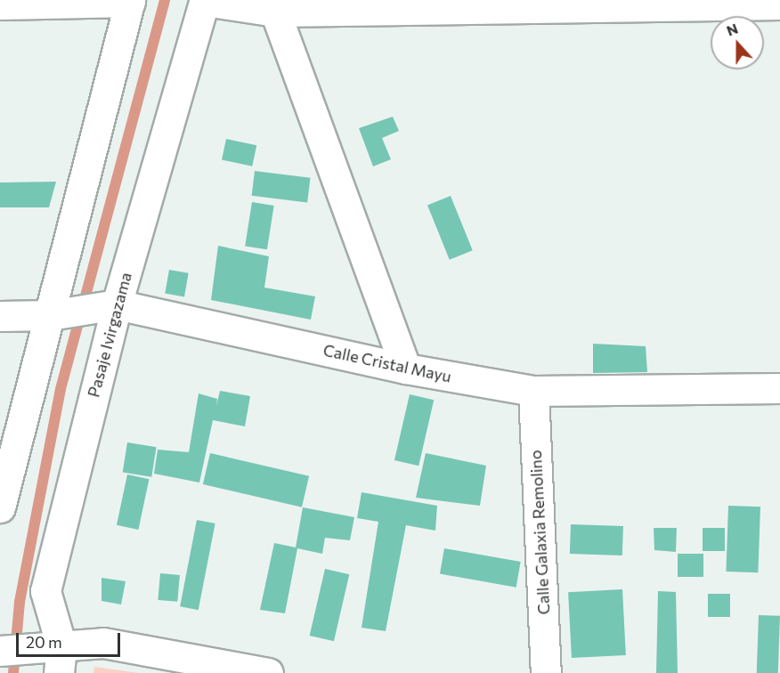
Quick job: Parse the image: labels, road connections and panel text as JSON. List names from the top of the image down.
{
  "streets": {
    "street": ["Pasaje Ivirgazama", "Calle Cristal Mayu", "Calle Galaxia Remolino"]
  },
  "crossings": [
    ["Pasaje Ivirgazama", "Calle Cristal Mayu"],
    ["Calle Cristal Mayu", "Calle Galaxia Remolino"]
  ],
  "scale_bar": "20 m",
  "north": "top"
}
